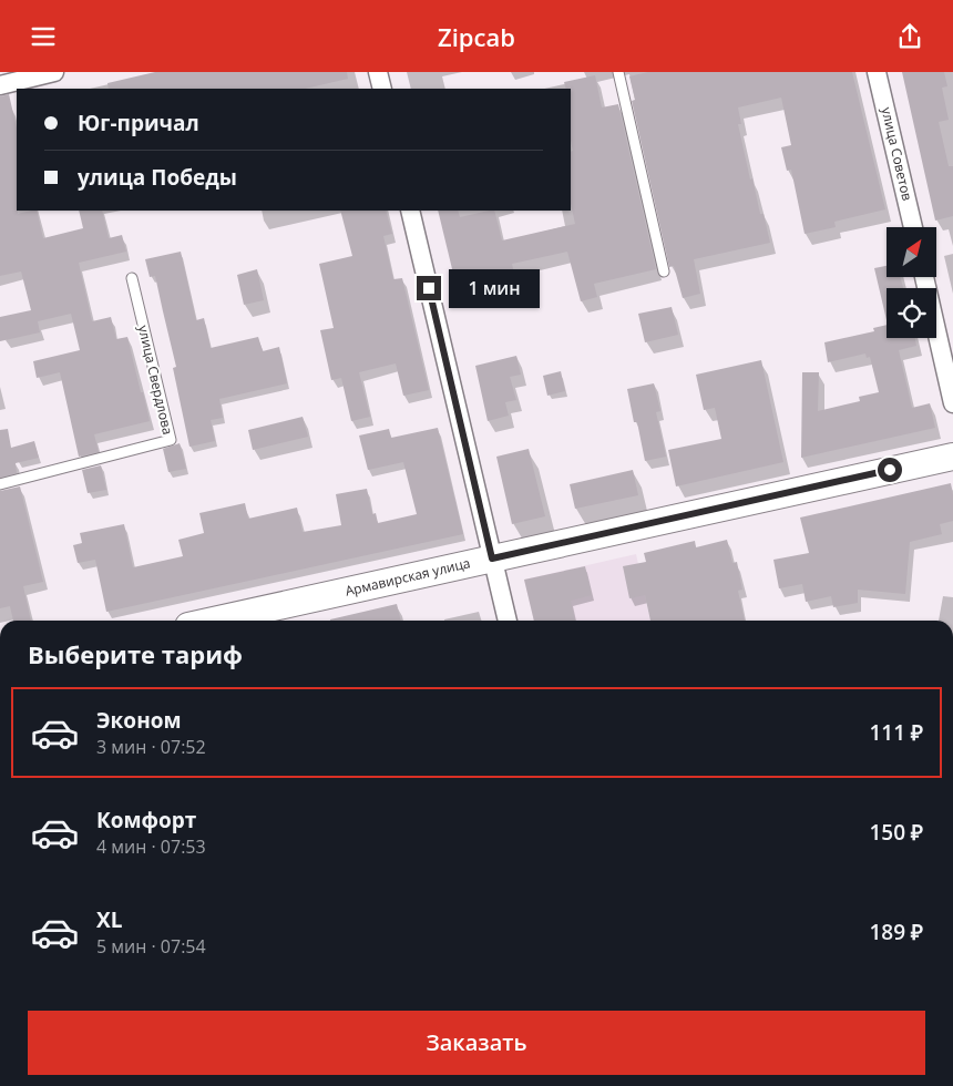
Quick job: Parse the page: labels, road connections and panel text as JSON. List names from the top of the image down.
{
  "streets": {
    "street": ["улица Советов", "Армавирская улица"],
    "lane": ["улица Свердлова"]
  },
  "north": "top right",
  "page": {
    "header": "Zipcab",
    "banner": ["Юг-причал", "улица Победы"],
    "bubble": "1 мин",
    "heading": "Выберите тариф",
    "list": [
      {
        "name": "Эконом",
        "note": "3 мин · 07:52",
        "value": "111 ₽"
      },
      {
        "name": "Комфорт",
        "note": "4 мин · 07:53",
        "value": "150 ₽"
      },
      {
        "name": "XL",
        "note": "5 мин · 07:54",
        "value": "189 ₽"
      }
    ],
    "buttons": "Заказать"
  }
}
